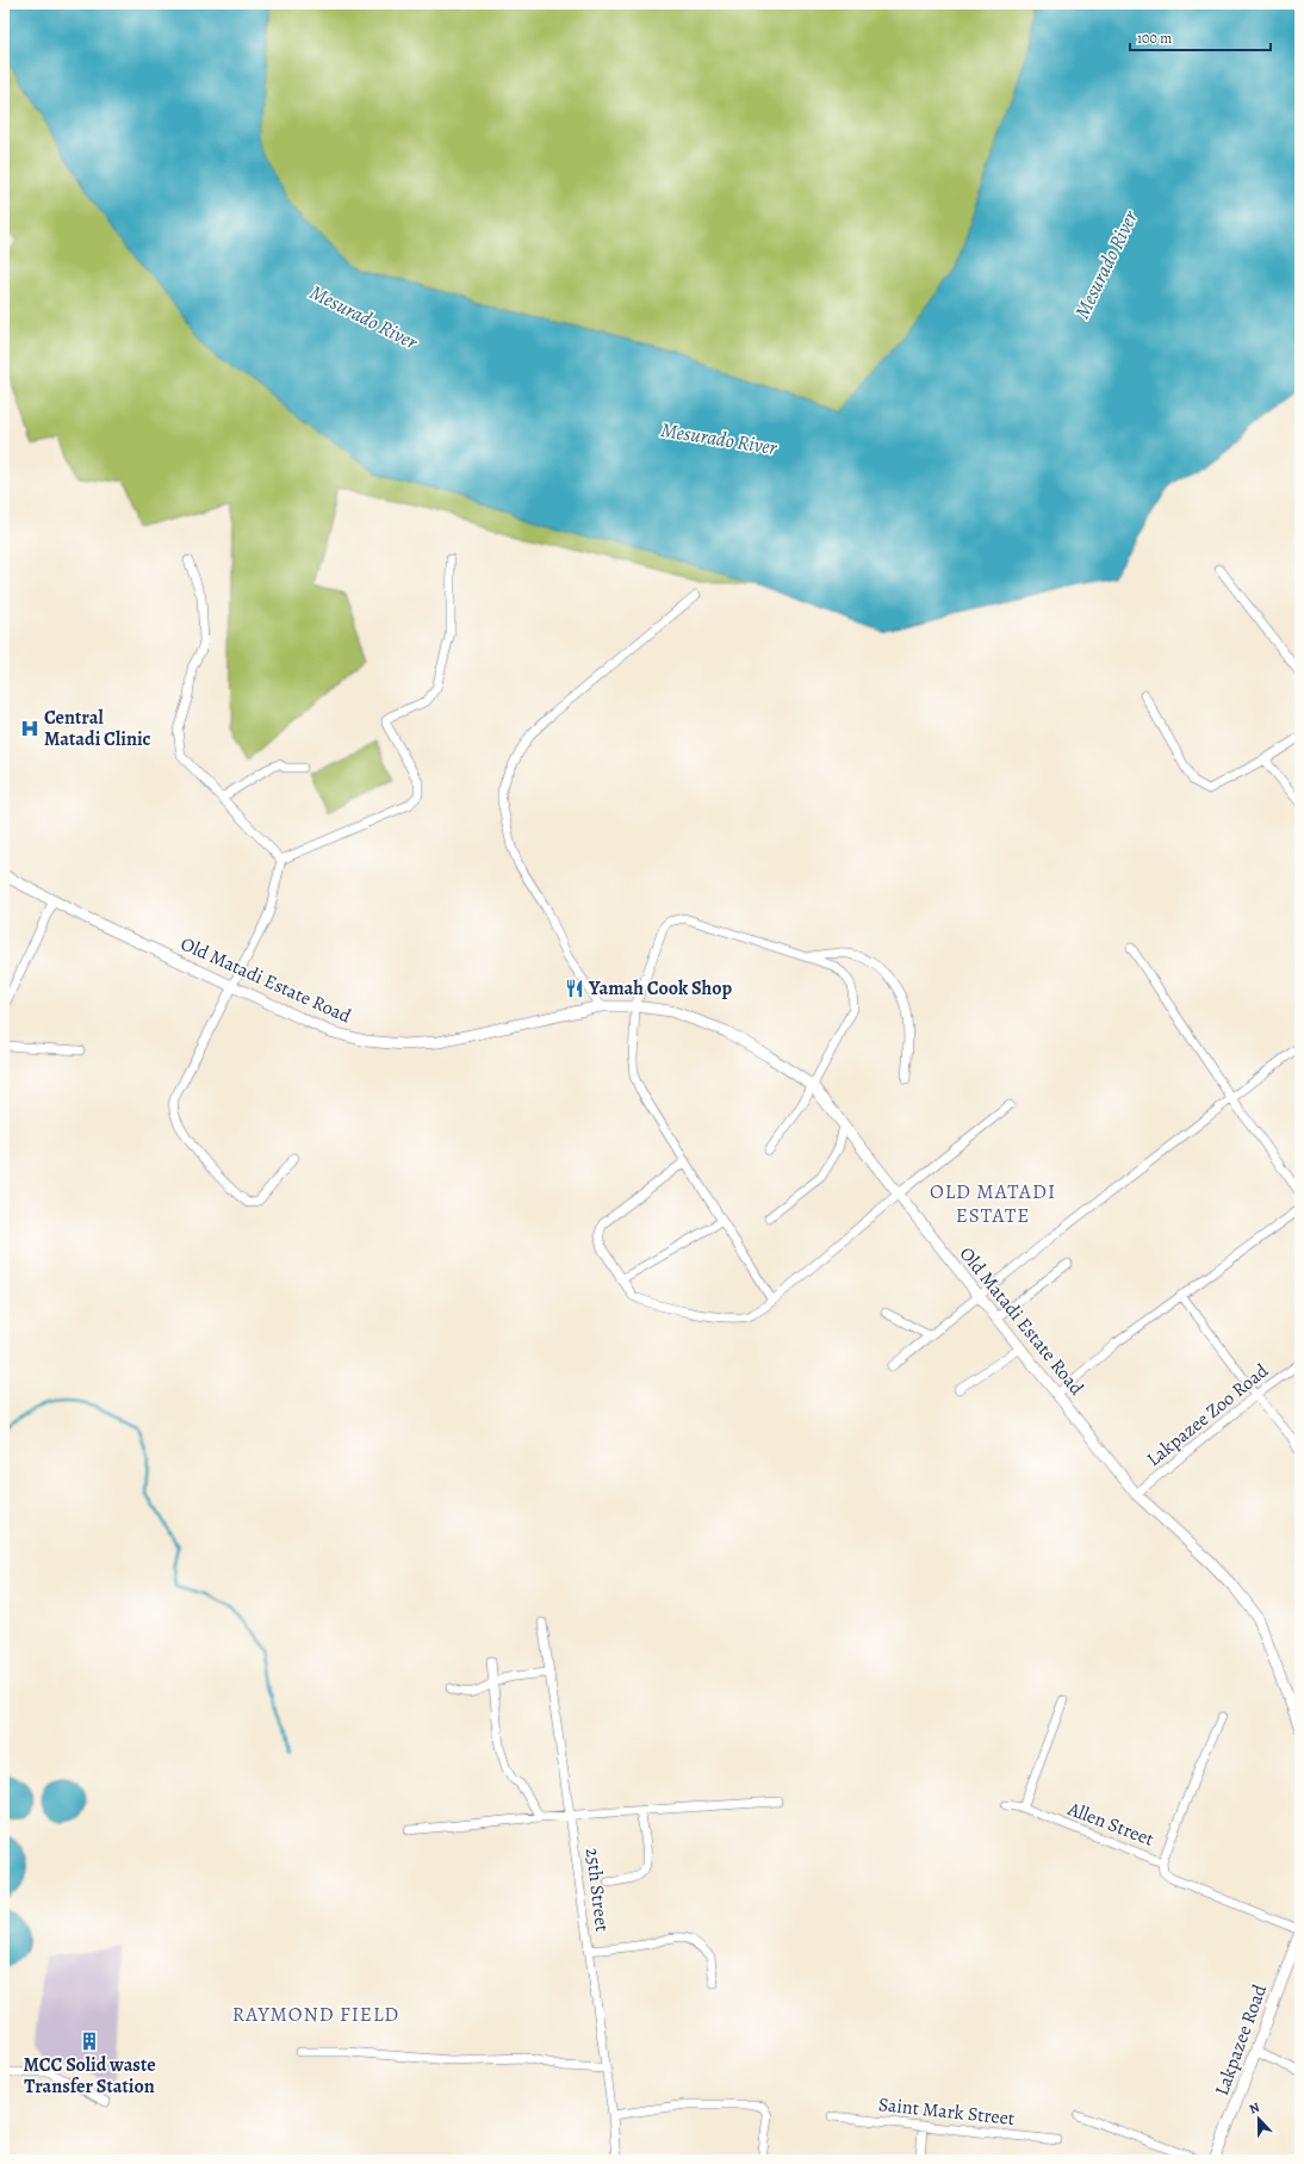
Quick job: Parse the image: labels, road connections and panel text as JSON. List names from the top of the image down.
{
  "streets": {
    "street": [
      "Old Matadi Estate Road",
      "Lakpazee Zoo Road",
      "Allen Street",
      "25th Street",
      "Lakpazee Road",
      "Saint Mark Street"
    ]
  },
  "crossings": [
    ["Old Matadi Estate Road", "Lakpazee Zoo Road"],
    ["Allen Street", "Lakpazee Road"]
  ],
  "districts": ["OLD MATADI ESTATE", "RAYMOND FIELD"],
  "water": ["Mesurado River"],
  "places": {
    "hospital": ["Central Matadi Clinic"],
    "restaurant": ["Yamah Cook Shop"],
    "building": ["MCC Solid waste Transfer Station"]
  },
  "scale_bar": "100 m",
  "north": "top"
}
